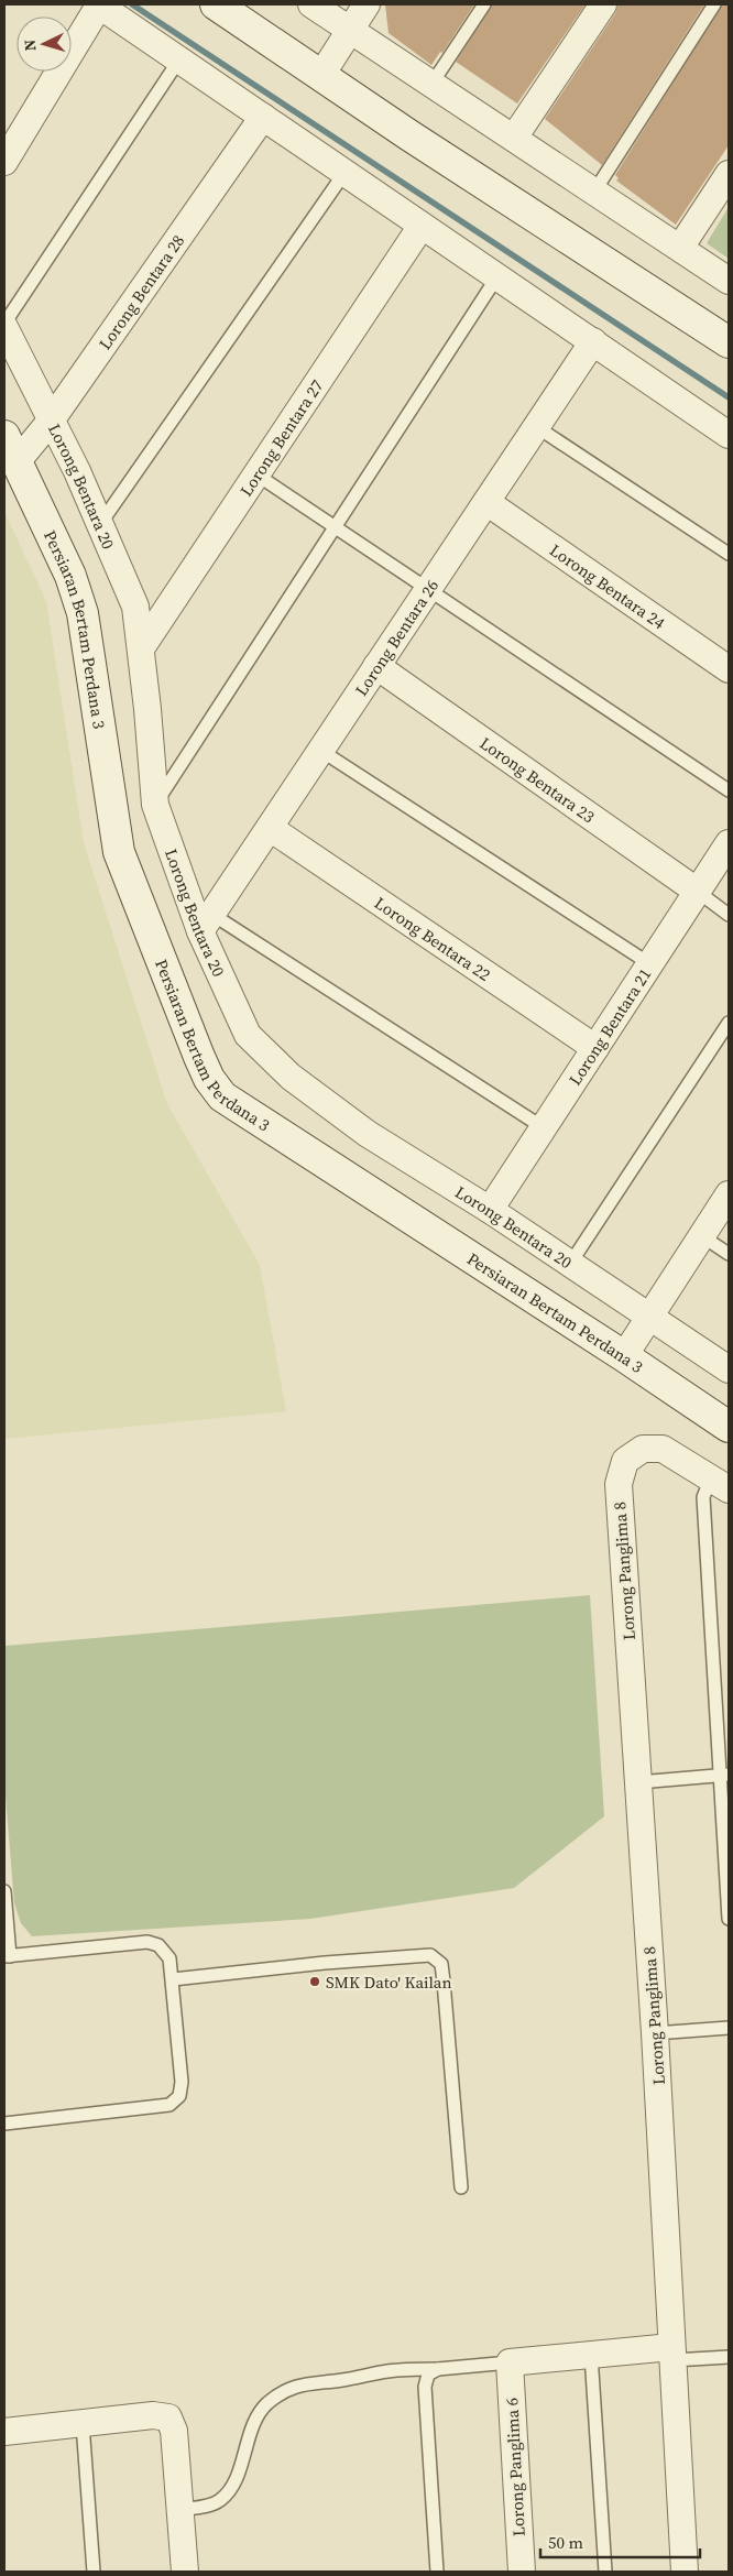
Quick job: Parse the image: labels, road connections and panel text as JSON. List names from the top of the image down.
{
  "streets": {
    "street": [
      "Lorong Bentara 28",
      "Lorong Bentara 27",
      "Lorong Bentara 20",
      "Lorong Bentara 24",
      "Persiaran Bertam Perdana 3",
      "Lorong Bentara 26",
      "Lorong Bentara 23",
      "Lorong Bentara 22",
      "Lorong Bentara 21",
      "Lorong Panglima 8",
      "Lorong Panglima 6"
    ]
  },
  "crossings": [
    ["Lorong Bentara 28", "Lorong Bentara 20"],
    ["Lorong Bentara 28", "Persiaran Bertam Perdana 3"],
    ["Lorong Bentara 27", "Lorong Bentara 20"],
    ["Lorong Bentara 20", "Lorong Bentara 26"],
    ["Lorong Bentara 20", "Lorong Bentara 21"],
    ["Lorong Bentara 24", "Lorong Bentara 26"],
    ["Lorong Bentara 26", "Lorong Bentara 23"],
    ["Lorong Bentara 26", "Lorong Bentara 22"],
    ["Lorong Bentara 23", "Lorong Bentara 21"],
    ["Lorong Bentara 22", "Lorong Bentara 21"]
  ],
  "places": ["SMK Dato' Kailan"],
  "scale_bar": "50 m",
  "north": "left"
}
